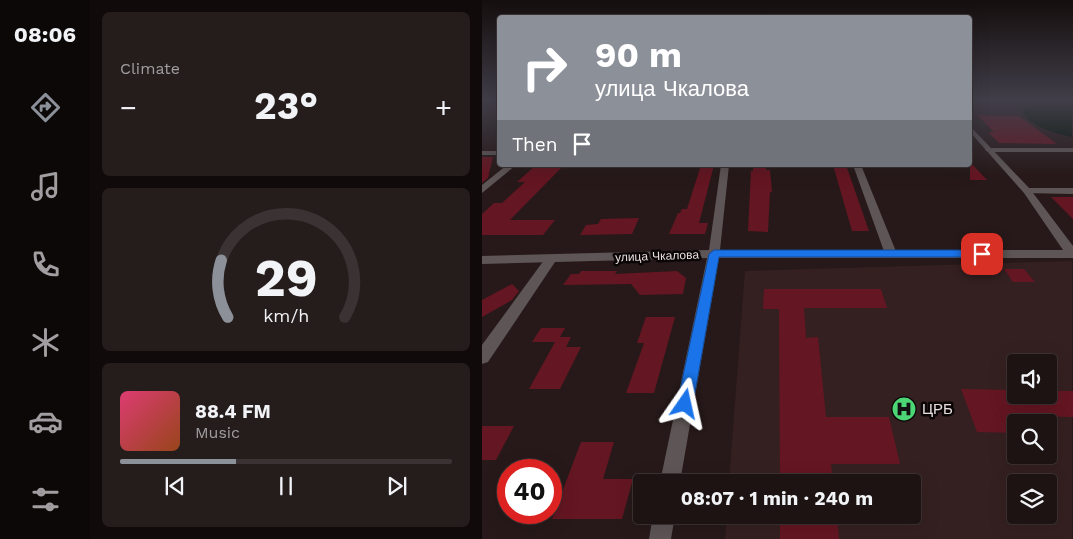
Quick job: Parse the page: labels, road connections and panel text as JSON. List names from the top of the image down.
{
  "streets": {
    "street": ["улица Чкалова"]
  },
  "places": {
    "hospital": ["ЦРБ"]
  },
  "page": {
    "tabs": "08:06",
    "tile": "Climate",
    "turn": ["90 m", "улица Чкалова"],
    "heat": ["−", "23°", "+"],
    "then": "Then",
    "song": ["88.4 FM", "Music"],
    "limit": "40",
    "trip": "08:07 · 1 min · 240 m",
    "gauge": ["29", "km/h"]
  }
}
